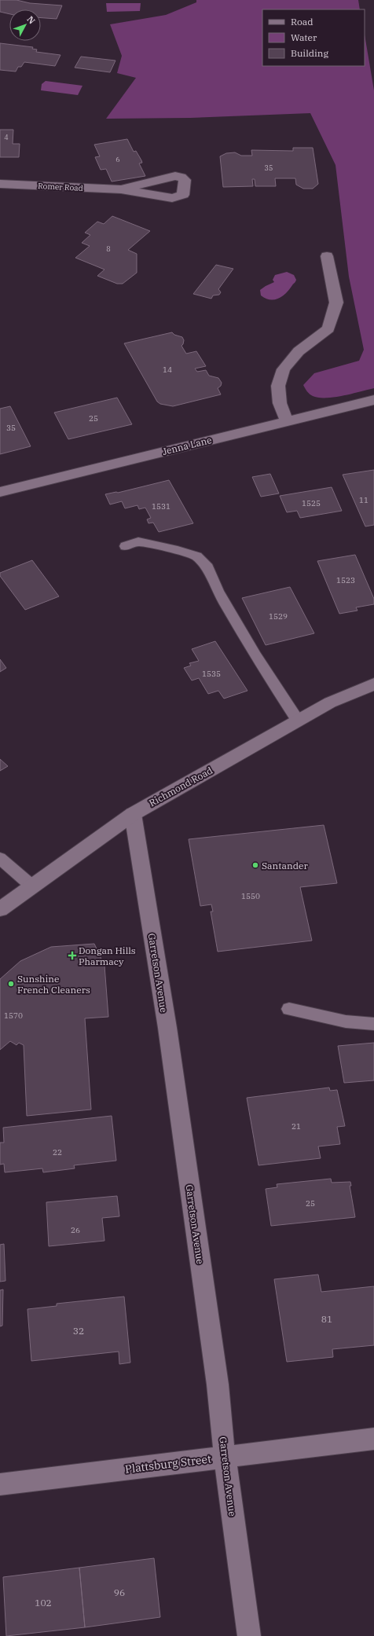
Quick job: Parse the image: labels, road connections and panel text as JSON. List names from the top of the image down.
{
  "streets": {
    "street": [
      "Romer Road",
      "Jenna Lane",
      "Richmond Road",
      "Garretson Avenue",
      "Plattsburg Street"
    ]
  },
  "crossings": [
    ["Richmond Road", "Garretson Avenue"],
    ["Garretson Avenue", "Plattsburg Street"]
  ],
  "places": {
    "other": ["Santander", "Sunshine French Cleaners"],
    "health": ["Dongan Hills Pharmacy"]
  },
  "house_numbers": [
    "4",
    "6",
    "35",
    "8",
    "14",
    "25",
    "35",
    "11",
    "1525",
    "1531",
    "1523",
    "1529",
    "1535",
    "1550",
    "1570",
    "21",
    "22",
    "25",
    "26",
    "81",
    "32",
    "96",
    "102"
  ],
  "legend": ["Road", "Water", "Building"],
  "north": "top right"
}
